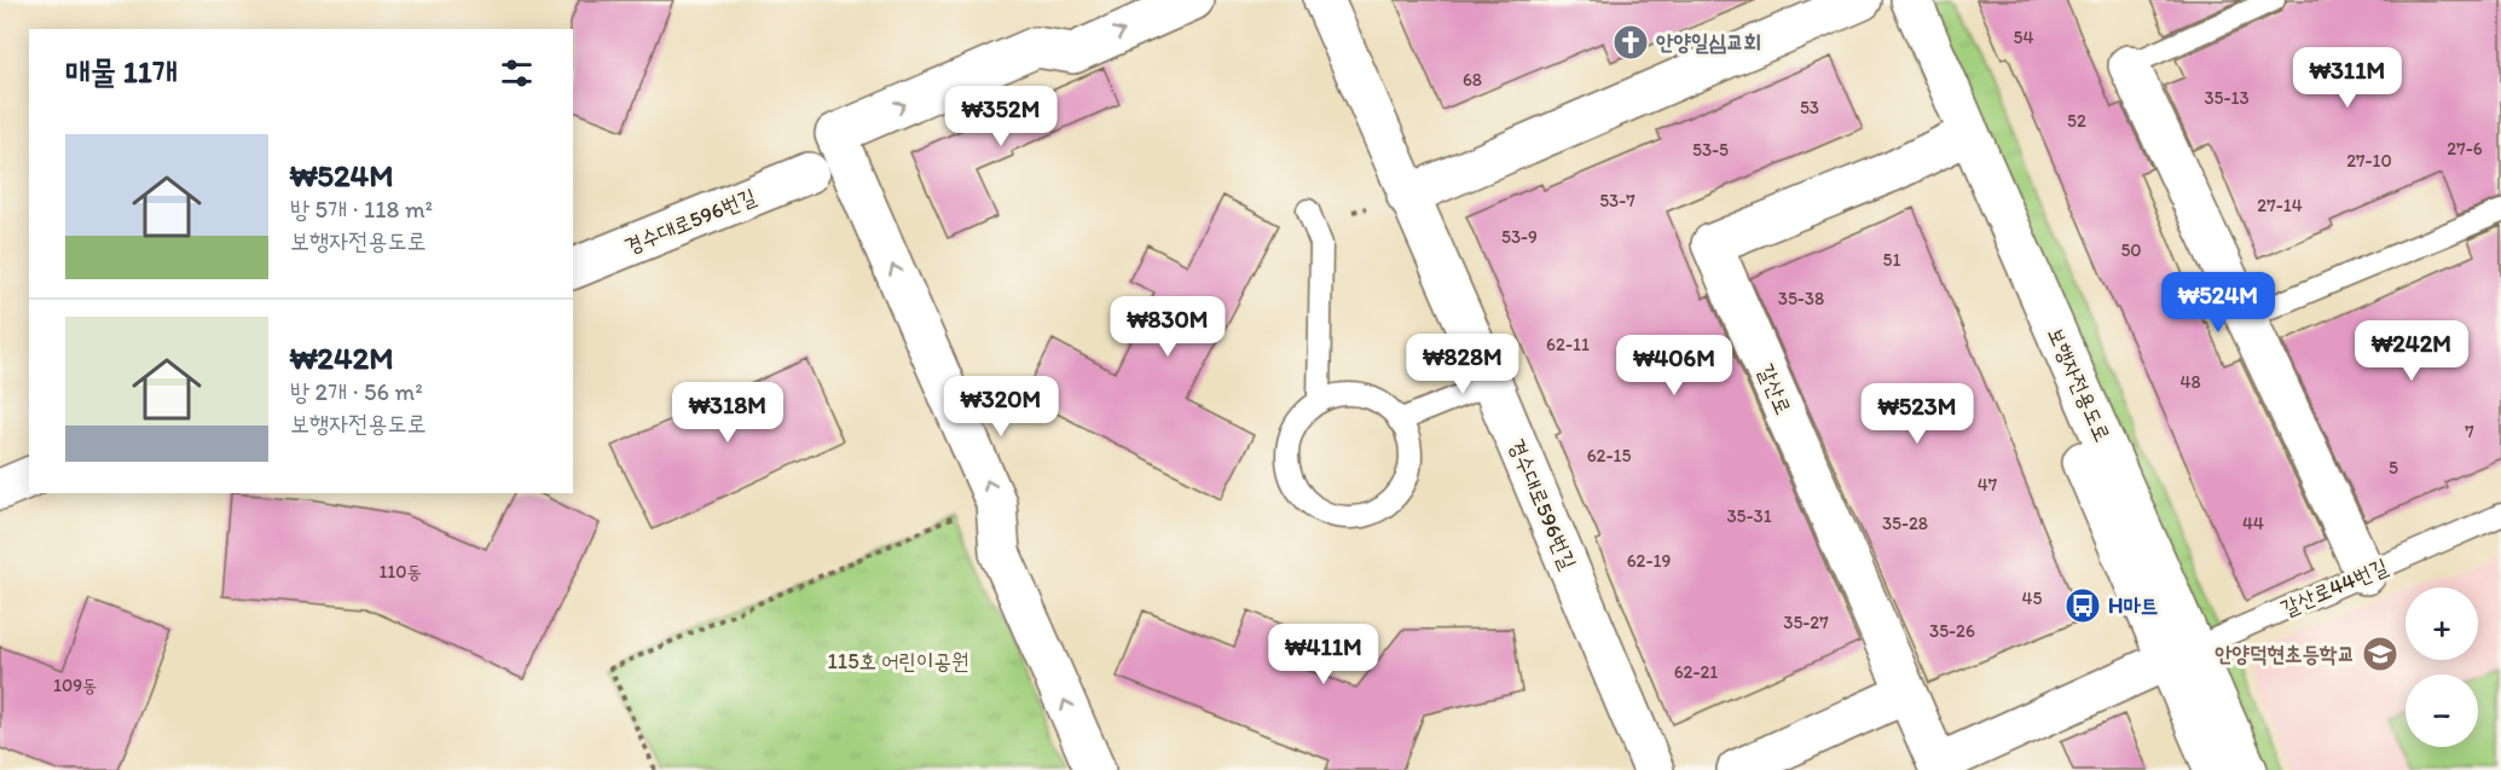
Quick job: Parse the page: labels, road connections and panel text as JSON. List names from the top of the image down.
{
  "streets": {
    "street": ["경수대로596번길", "보행자전용도로", "갈산로"],
    "lane": ["갈산로44번길"]
  },
  "crossings": [
    ["보행자전용도로", "갈산로44번길"]
  ],
  "parks": ["115호 어린이공원"],
  "places": {
    "church": ["안양일심교회"],
    "bus stop": ["H마트"],
    "school or university": ["안양덕현초등학교"]
  },
  "house_numbers": [
    "54",
    "68",
    "35-13",
    "53",
    "52",
    "27-6",
    "53-5",
    "27-10",
    "53-7",
    "27-14",
    "53-9",
    "50",
    "51",
    "35-38",
    "62-11",
    "48",
    "7",
    "62-15",
    "5",
    "47",
    "35-31",
    "35-28",
    "44",
    "62-19",
    "110동",
    "45",
    "35-27",
    "35-26",
    "62-21",
    "109동"
  ],
  "page": {
    "heading": "매물 11개",
    "price": [
      "₩311M",
      "₩352M",
      "₩524M",
      "₩830M",
      "₩242M",
      "₩828M",
      "₩406M",
      "₩320M",
      "₩318M",
      "₩523M",
      "₩411M"
    ],
    "list": [
      {
        "name": "₩524M",
        "note": "방 5개 · 118 m² · 보행자전용도로"
      },
      {
        "name": "₩242M",
        "note": "방 2개 · 56 m² · 보행자전용도로"
      }
    ],
    "map_buttons": ["+", "−"]
  }
}
